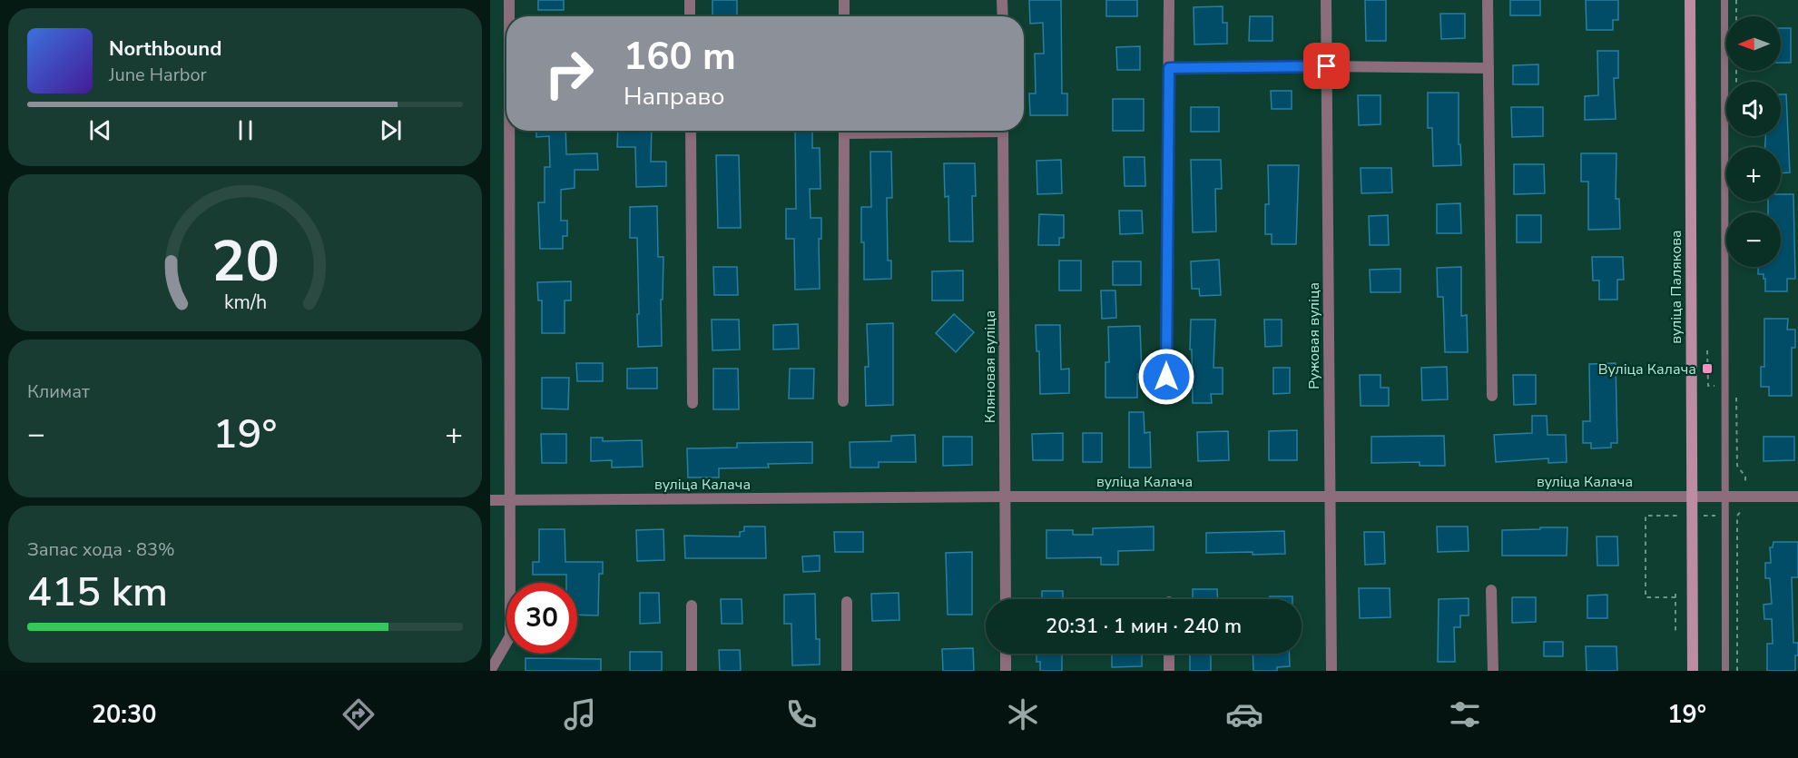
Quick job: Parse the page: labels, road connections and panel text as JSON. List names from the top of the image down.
{
  "streets": {
    "street": [
      "вуліца Палякова",
      "Ружовая вуліца",
      "Кляновая вуліца",
      "вуліца Калача"
    ]
  },
  "crossings": [
    ["вуліца Палякова", "вуліца Калача"],
    ["Ружовая вуліца", "вуліца Калача"],
    ["Кляновая вуліца", "вуліца Калача"]
  ],
  "places": {
    "transit": ["Вуліца Калача"]
  },
  "north": "left",
  "page": {
    "map_buttons": ["+", "−"],
    "turn": ["160 m", "Направо"],
    "song": ["Northbound", "June Harbor"],
    "tile": [
      "Климат",
      ["Запас хода · 83%", "415 km"]
    ],
    "heat": ["−", "19°", "+"],
    "limit": "30",
    "trip": "20:31 · 1 мин · 240 m",
    "tabs": ["20:30", "19°"],
    "gauge": ["20", "km/h"]
  }
}
